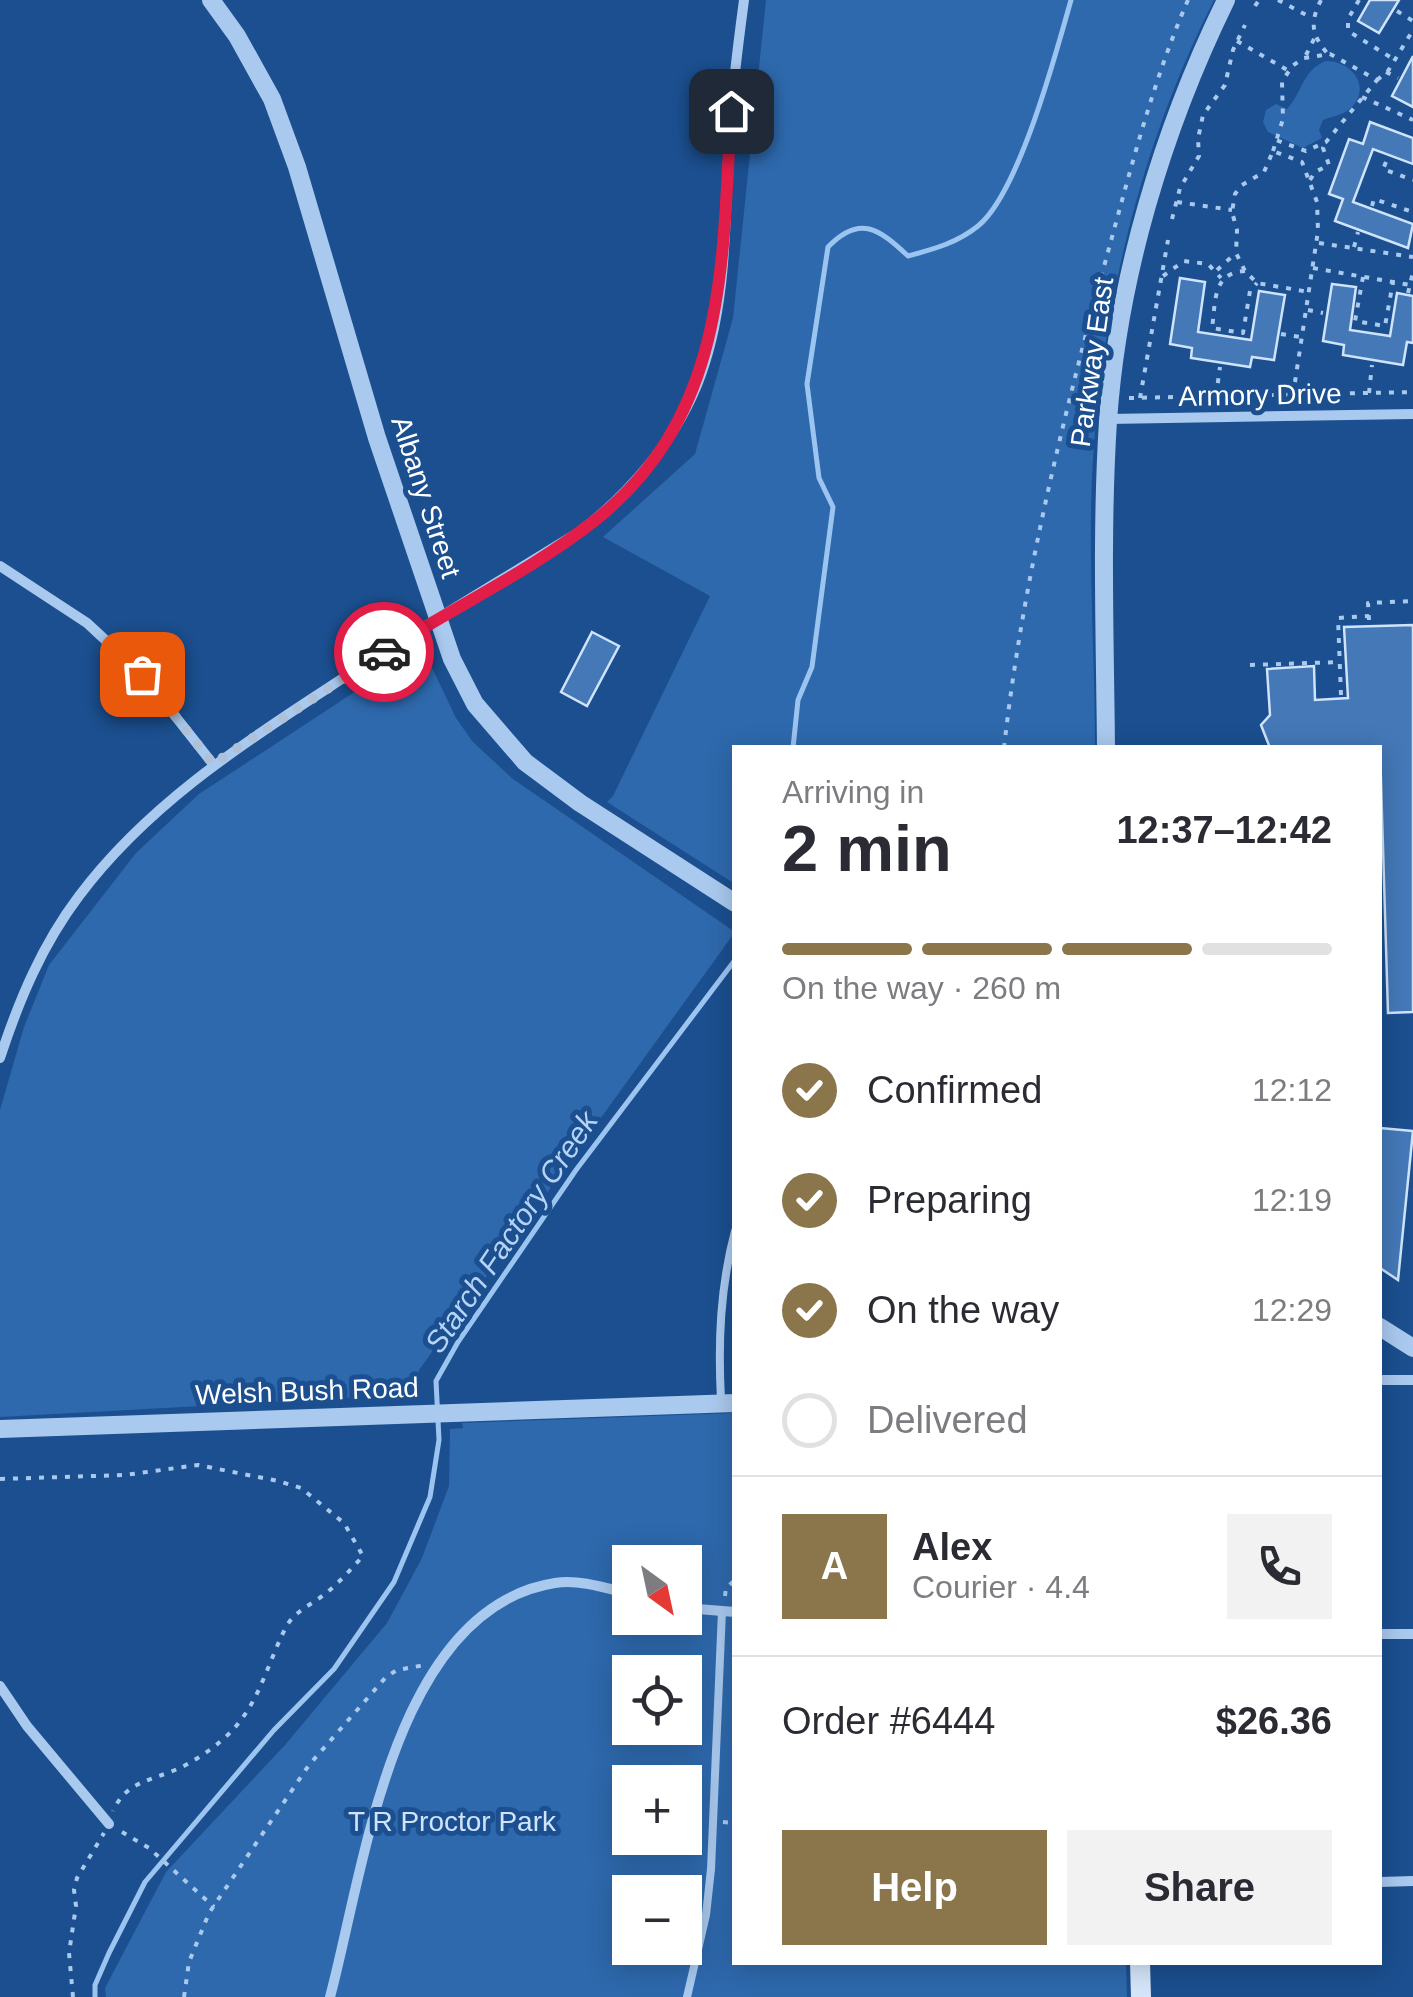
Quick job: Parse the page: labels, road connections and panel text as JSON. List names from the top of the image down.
{
  "streets": {
    "street": [
      "Parkway East",
      "Armory Drive",
      "Albany Street",
      "Welsh Bush Road"
    ]
  },
  "crossings": [
    ["Parkway East", "Armory Drive"]
  ],
  "water": ["Starch Factory Creek"],
  "parks": ["T R Proctor Park"],
  "north": "bottom right",
  "page": {
    "heading": ["2 min", "Arriving in", "12:37–12:42"],
    "panel": [
      "Alex",
      "Courier · 4.4",
      "Order #6444",
      "$26.36"
    ],
    "bar": "On the way · 260 m",
    "list": [
      ["Confirmed", "12:12"],
      ["Preparing", "12:19"],
      ["On the way", "12:29"],
      "Delivered"
    ],
    "round": "A",
    "map_buttons": ["+", "−"],
    "buttons": ["Help", "Share"]
  }
}
